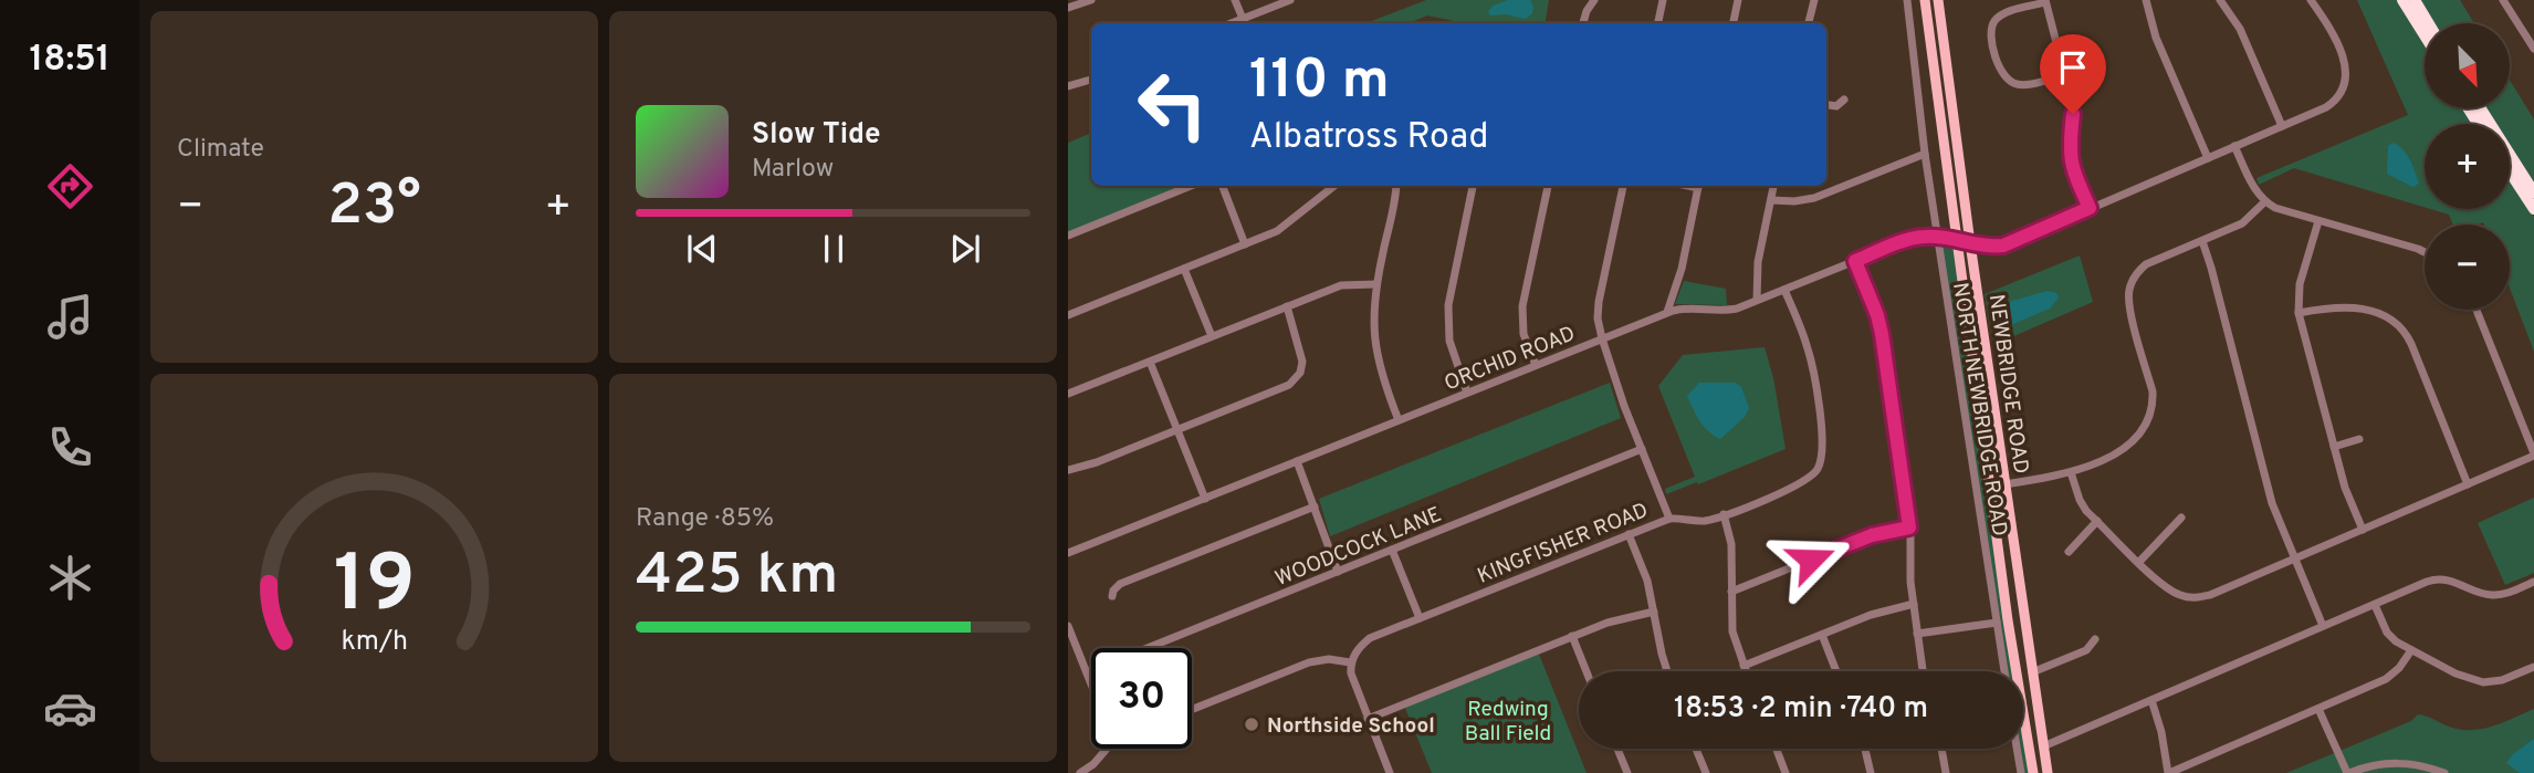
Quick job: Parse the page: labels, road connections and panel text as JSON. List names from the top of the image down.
{
  "streets": {
    "main road": ["NEWBRIDGE ROAD"],
    "street": [
      "ORCHID ROAD",
      "NORTH NEWBRIDGE ROAD",
      "KINGFISHER ROAD",
      "WOODCOCK LANE"
    ]
  },
  "crossings": [
    ["ORCHID ROAD", "NEWBRIDGE ROAD"],
    ["ORCHID ROAD", "NORTH NEWBRIDGE ROAD"],
    ["ORCHID ROAD", "KINGFISHER ROAD"]
  ],
  "parks": ["Redwing Ball Field"],
  "places": ["Northside School"],
  "north": "bottom right",
  "page": {
    "tabs": "18:51",
    "tile": [
      "Climate",
      ["Range · 85%", "425 km"]
    ],
    "map_buttons": ["+", "−"],
    "turn": ["110 m", "Albatross Road"],
    "song": ["Slow Tide", "Marlow"],
    "heat": ["−", "23°", "+"],
    "limit": "30",
    "trip": "18:53 · 2 min · 740 m",
    "gauge": ["19", "km/h"]
  }
}
